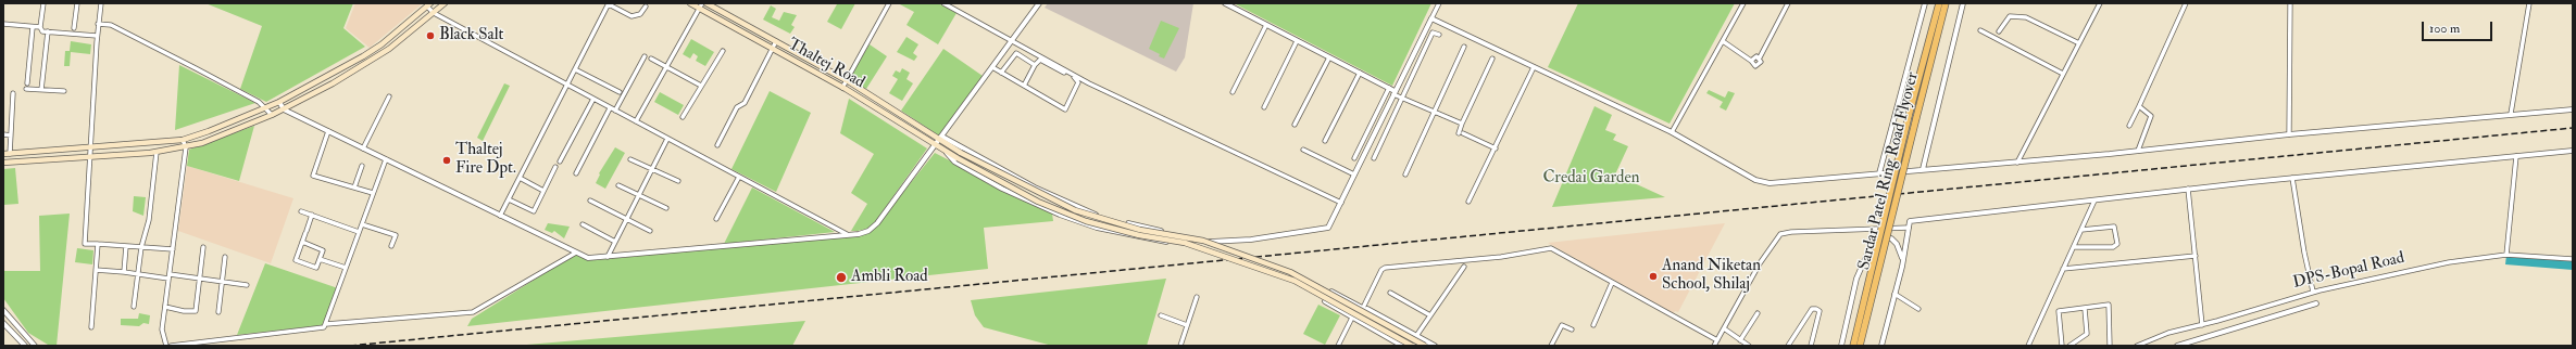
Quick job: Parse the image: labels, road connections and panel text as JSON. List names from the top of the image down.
{
  "streets": {
    "highway": ["Sardar Patel Ring Road Flyover"],
    "main road": ["Thaltej Road"],
    "street": ["DPS-Bopal Road"]
  },
  "parks": ["Credai Garden"],
  "places": [
    "Black Salt",
    "Thaltej Fire Dpt.",
    "Anand Niketan School, Shilaj",
    "Ambli Road"
  ],
  "scale_bar": "100 m"
}
